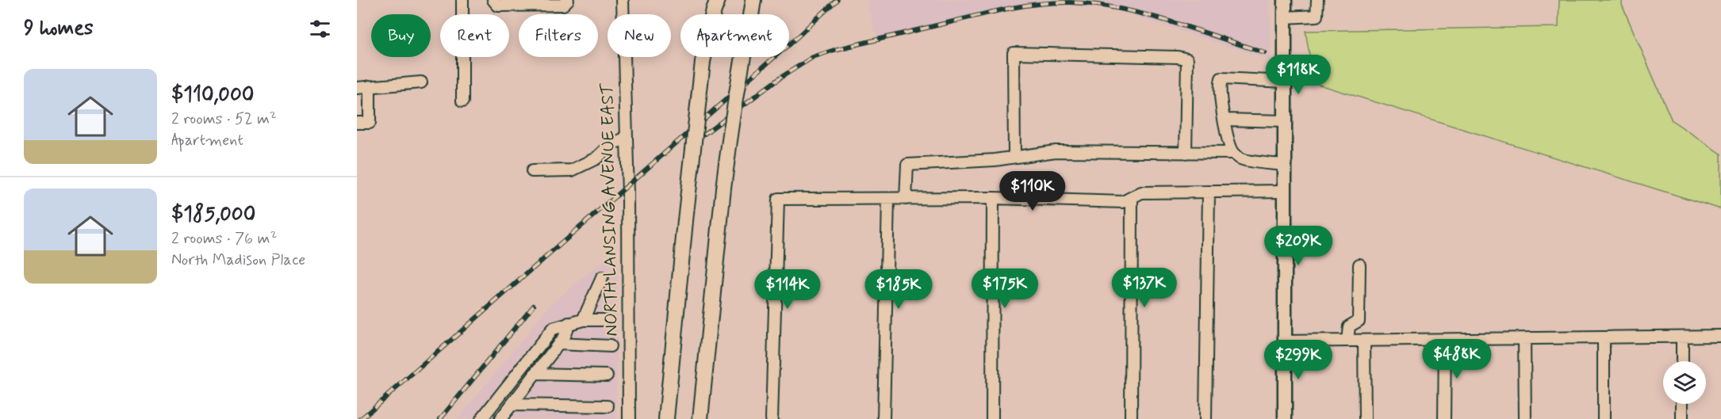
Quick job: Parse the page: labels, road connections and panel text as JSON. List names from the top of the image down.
{
  "streets": {
    "street": ["NORTH LANSING AVENUE EAST"]
  },
  "page": {
    "heading": "9 homes",
    "chip": [
      "Buy",
      "Rent",
      "Filters",
      "New",
      "Apartment"
    ],
    "price": [
      "$118K",
      "$110K",
      "$209K",
      "$137K",
      "$175K",
      "$114K",
      "$185K",
      "$488K",
      "$299K"
    ],
    "list": [
      {
        "name": "$110,000",
        "note": "2 rooms · 52 m² · Apartment"
      },
      {
        "name": "$185,000",
        "note": "2 rooms · 76 m² · North Madison Place"
      }
    ]
  }
}
